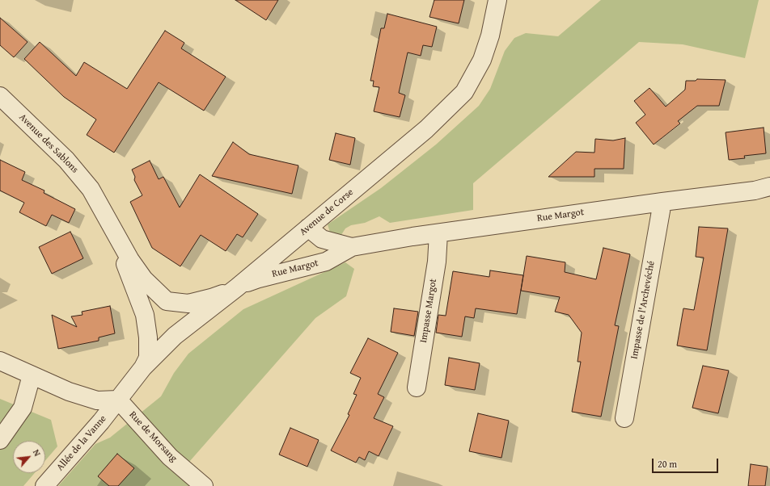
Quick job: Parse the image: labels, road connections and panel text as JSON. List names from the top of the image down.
{
  "streets": {
    "street": [
      "Avenue des Sablons",
      "Avenue de Corse",
      "Rue Margot",
      "Impasse de l'Archevéché",
      "Impasse Margot",
      "Rue de Morsang",
      "Allée de la Vanne"
    ]
  },
  "crossings": [
    ["Avenue des Sablons", "Avenue de Corse"],
    ["Avenue de Corse", "Rue Margot"],
    ["Avenue de Corse", "Rue de Morsang"],
    ["Avenue de Corse", "Allée de la Vanne"],
    ["Rue Margot", "Impasse de l'Archevéché"],
    ["Rue Margot", "Impasse Margot"],
    ["Rue de Morsang", "Allée de la Vanne"]
  ],
  "scale_bar": "20 m",
  "north": "top right"
}
